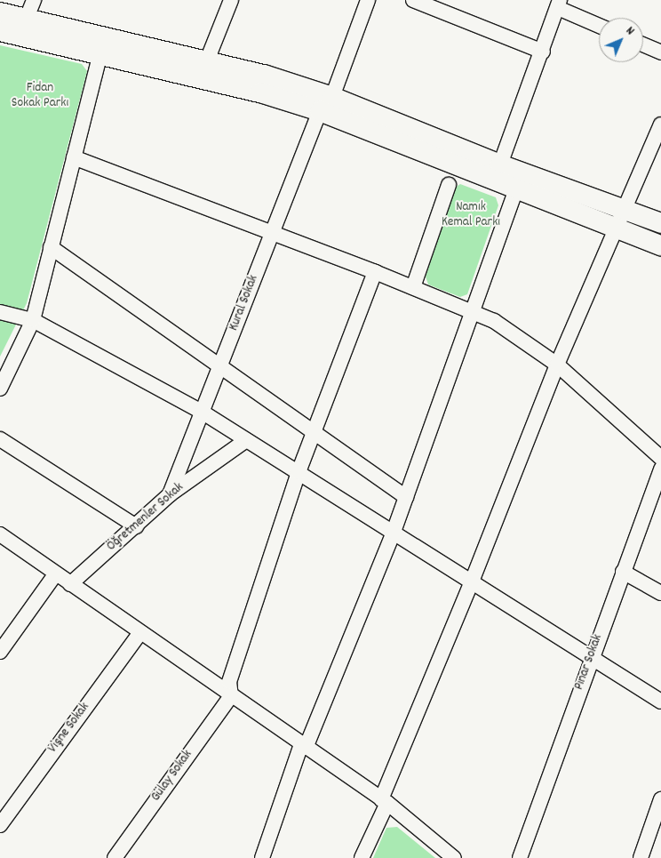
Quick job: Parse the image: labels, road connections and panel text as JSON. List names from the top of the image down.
{
  "streets": {
    "street": [
      "Kural Sokak",
      "Öğretmenler Sokak",
      "Pınar Sokak",
      "Vişne Sokak",
      "Gülay Sokak"
    ]
  },
  "crossings": [
    ["Kural Sokak", "Öğretmenler Sokak"]
  ],
  "parks": ["Fidan Sokak Parkı", "Namık Kemal Parkı"],
  "north": "top right"
}
